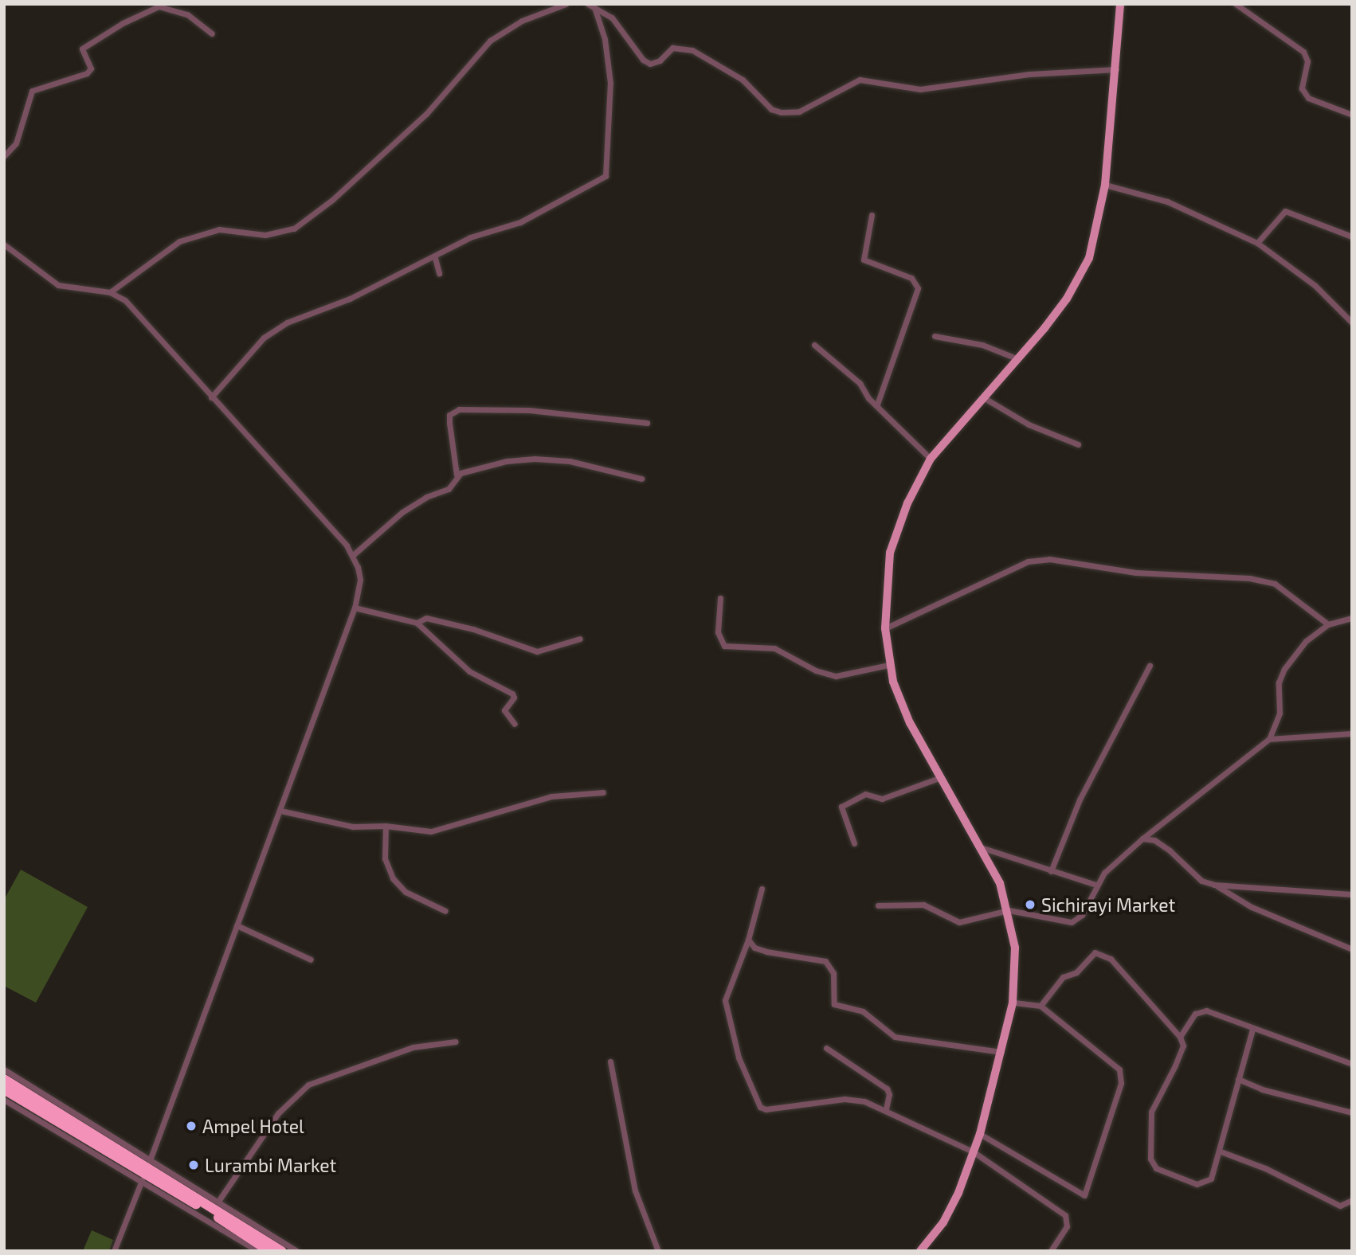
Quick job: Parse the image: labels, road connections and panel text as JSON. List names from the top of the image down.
{
  "places": ["Sichirayi Market", "Ampel Hotel", "Lurambi Market"]
}
